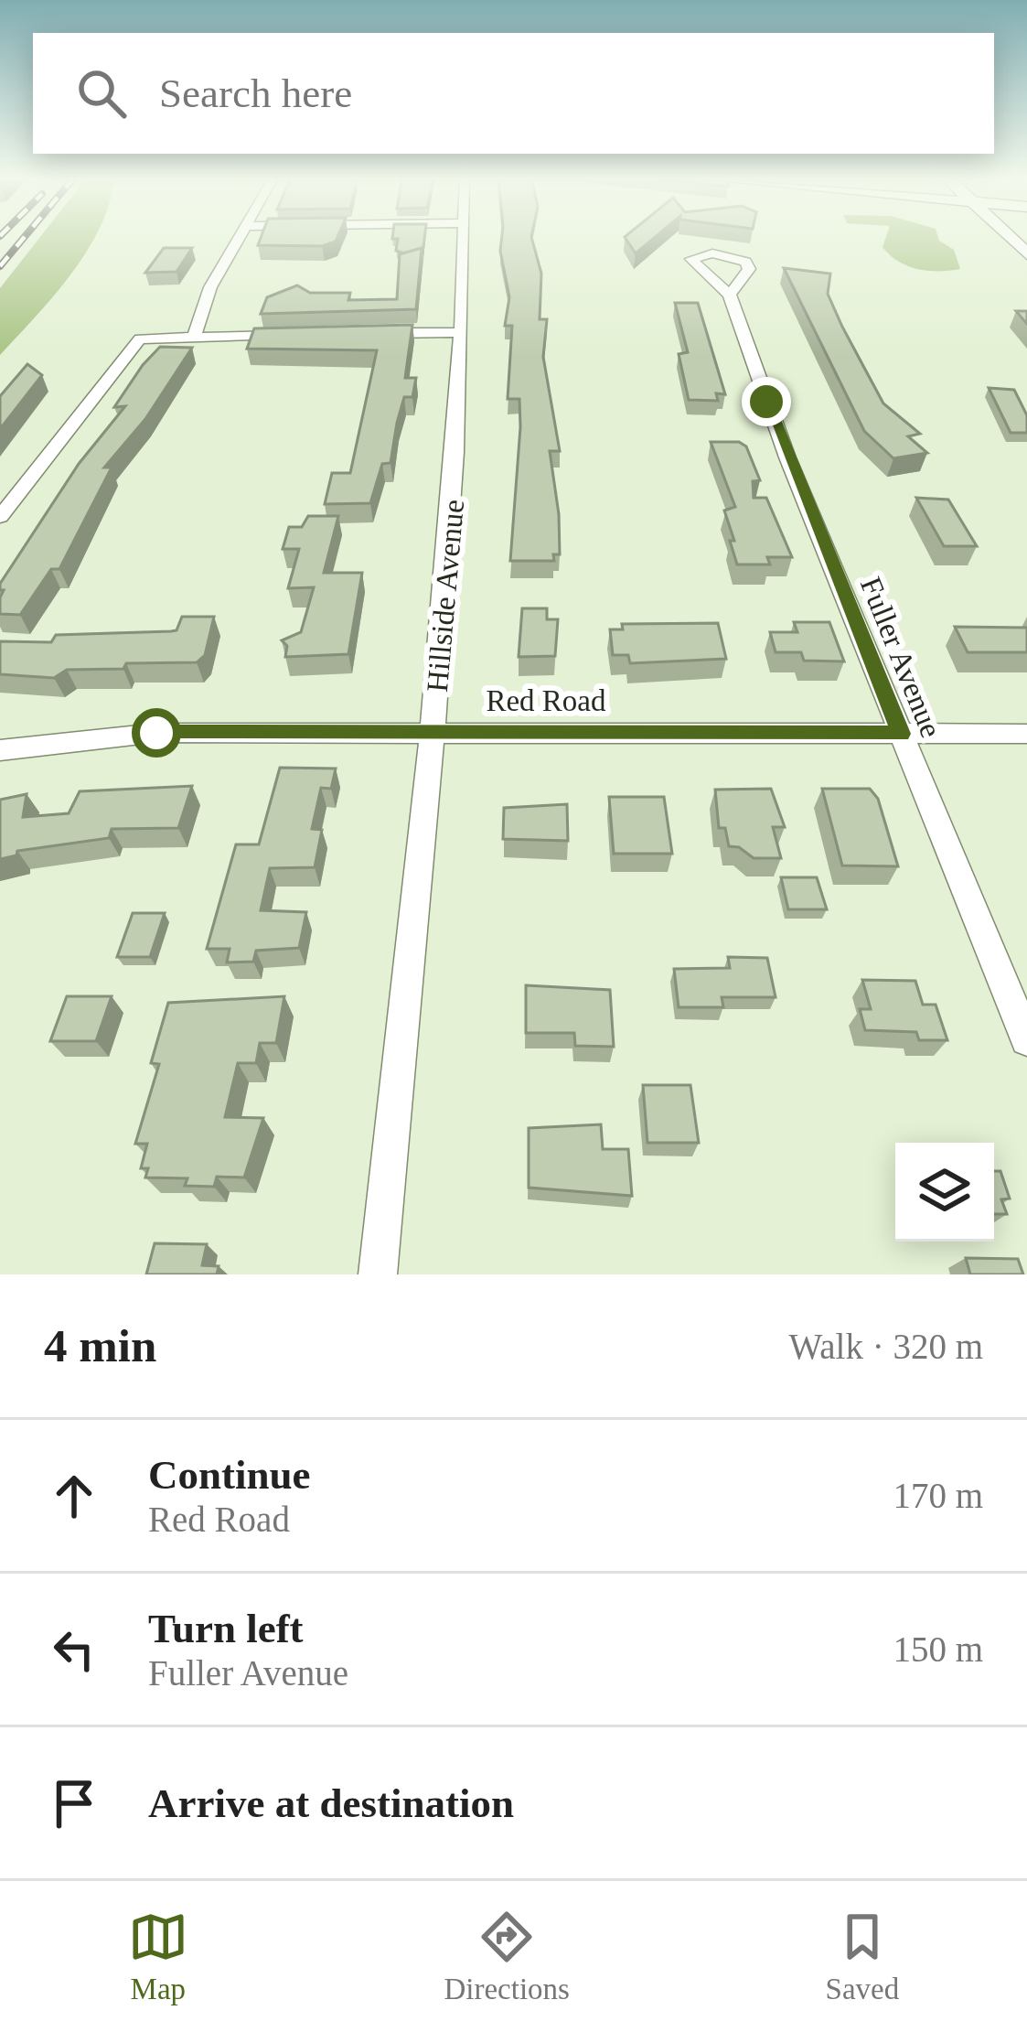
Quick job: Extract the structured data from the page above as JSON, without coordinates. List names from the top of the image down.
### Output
{
  "streets": {
    "street": ["Hillside Avenue", "Fuller Avenue", "Red Road"]
  },
  "crossings": [
    ["Hillside Avenue", "Red Road"],
    ["Fuller Avenue", "Red Road"]
  ],
  "page": {
    "search": "Search here",
    "heading": ["4 min", "Walk · 320 m"],
    "list": [
      ["Continue", "Red Road", "170 m"],
      ["Turn left", "Fuller Avenue", "150 m"],
      "Arrive at destination"
    ],
    "nav": ["Map", "Directions", "Saved"]
  }
}
